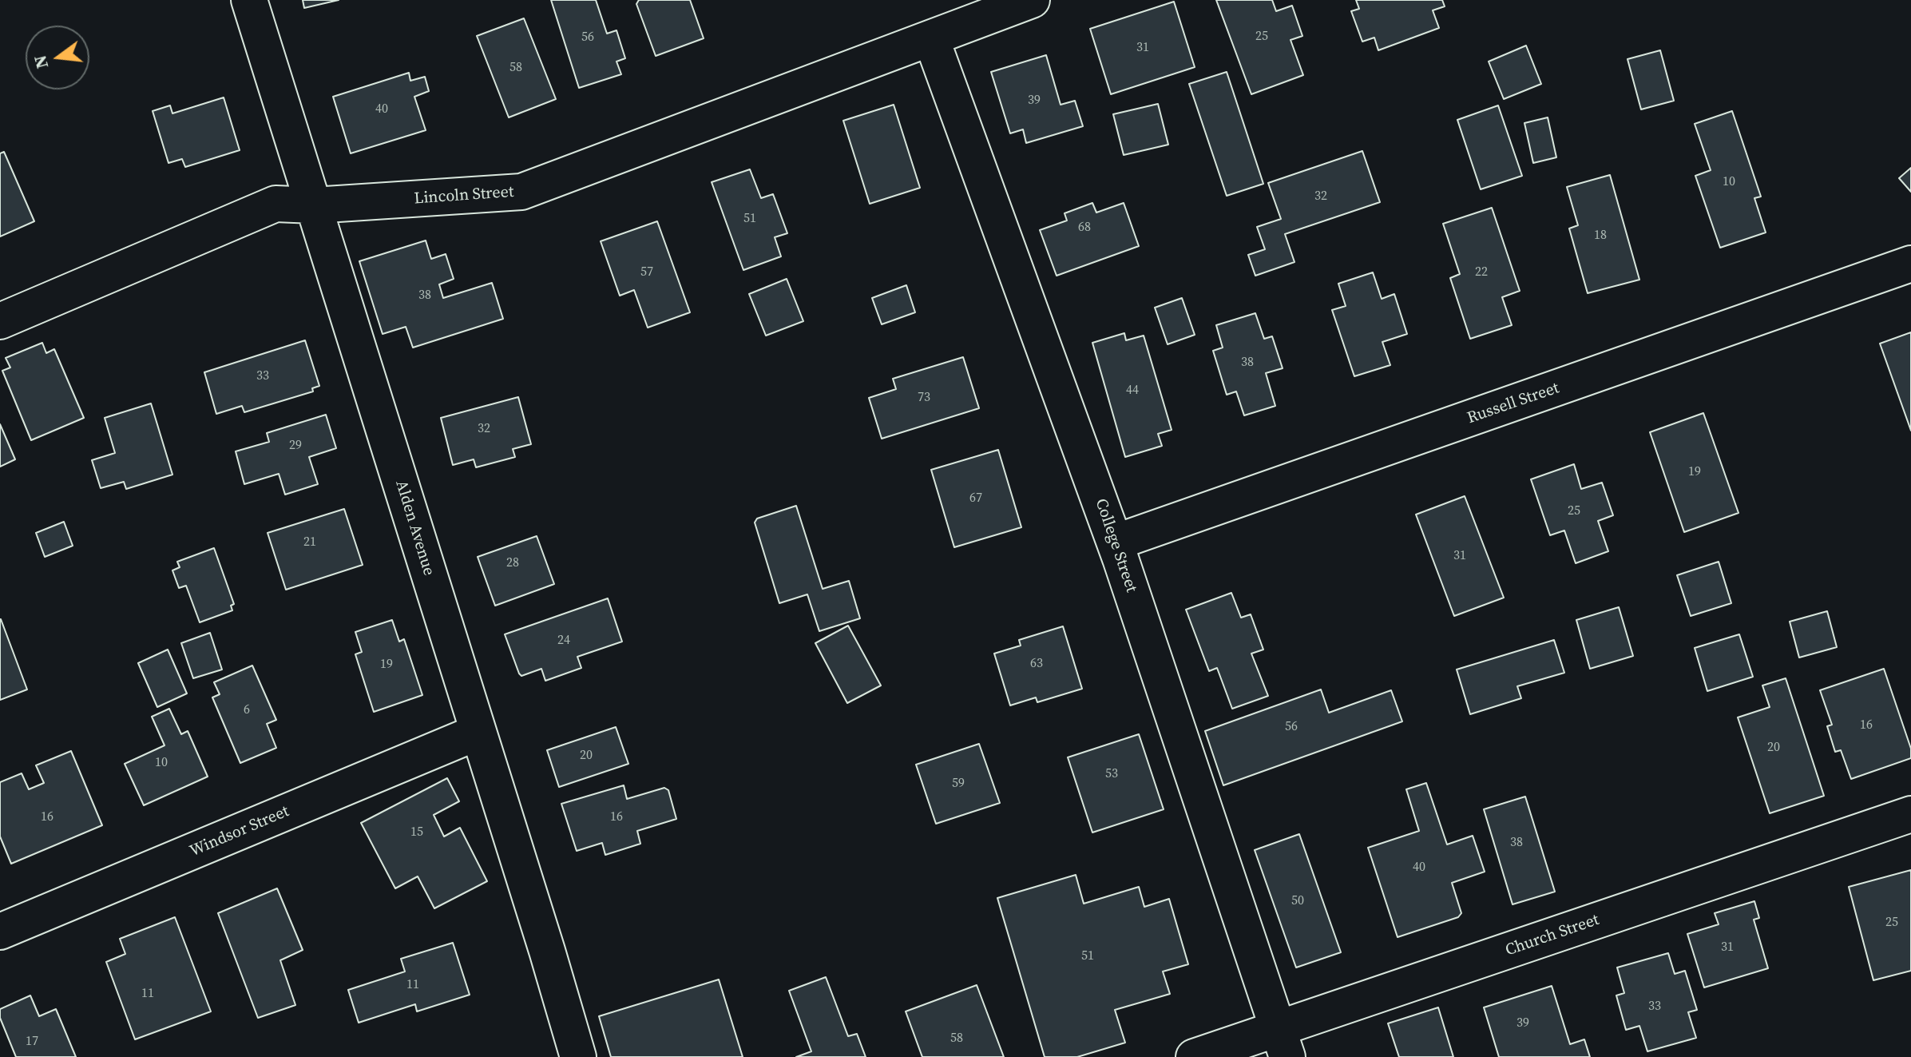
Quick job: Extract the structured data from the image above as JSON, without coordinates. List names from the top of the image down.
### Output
{
  "streets": {
    "street": [
      "Lincoln Street",
      "Russell Street",
      "Alden Avenue",
      "College Street",
      "Windsor Street",
      "Church Street"
    ]
  },
  "crossings": [
    ["Lincoln Street", "Alden Avenue"],
    ["Lincoln Street", "College Street"],
    ["Russell Street", "College Street"],
    ["Alden Avenue", "Windsor Street"],
    ["College Street", "Church Street"]
  ],
  "house_numbers": [
    "25",
    "56",
    "31",
    "58",
    "39",
    "40",
    "10",
    "32",
    "51",
    "68",
    "18",
    "57",
    "22",
    "38",
    "38",
    "33",
    "44",
    "73",
    "32",
    "29",
    "19",
    "67",
    "25",
    "21",
    "31",
    "28",
    "24",
    "63",
    "19",
    "6",
    "16",
    "56",
    "20",
    "20",
    "10",
    "53",
    "59",
    "16",
    "16",
    "15",
    "38",
    "40",
    "50",
    "25",
    "31",
    "51",
    "11",
    "11",
    "33",
    "39",
    "58",
    "17"
  ],
  "north": "left"
}
